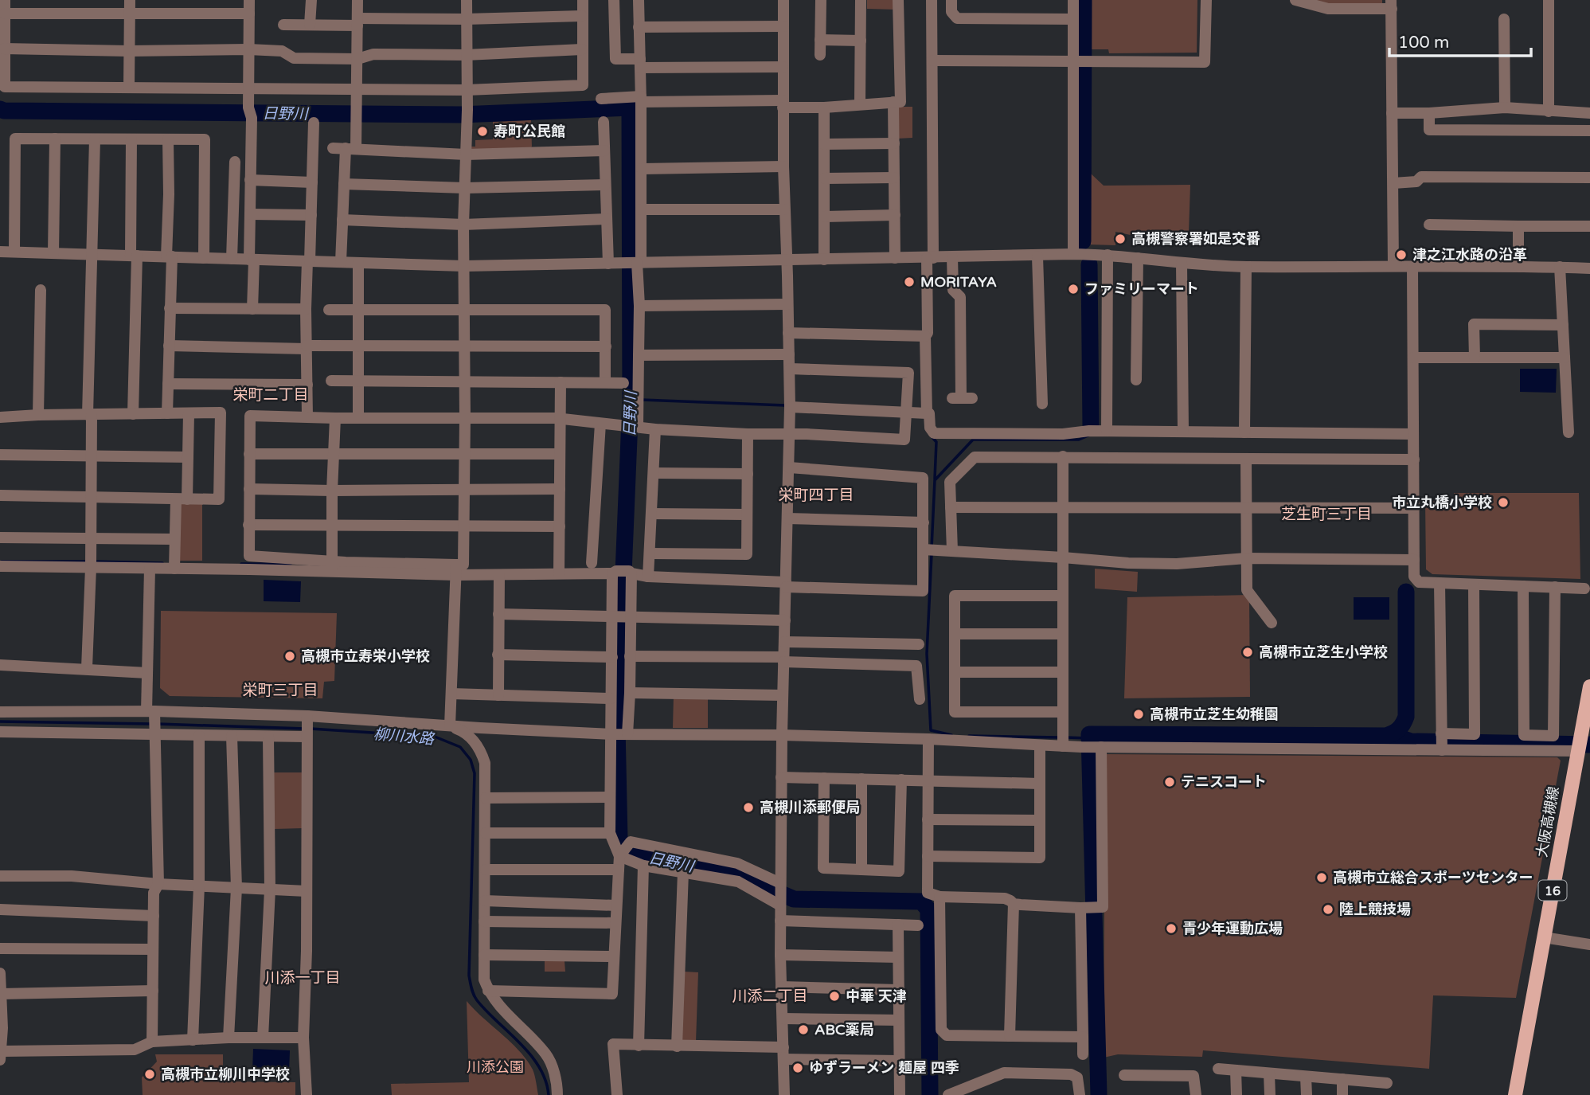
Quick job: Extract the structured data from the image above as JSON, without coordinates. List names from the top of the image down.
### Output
{
  "streets": {
    "main road": ["大阪高槻線", "16"]
  },
  "districts": [
    "栄町二丁目",
    "栄町四丁目",
    "芝生町三丁目",
    "栄町三丁目",
    "川添一丁目",
    "川添二丁目"
  ],
  "water": ["日野川", "柳川水路"],
  "parks": ["川添公園"],
  "places": [
    "寿町公民館",
    "高槻警察署如是交番",
    "津之江水路の沿革",
    "MORITAYA",
    "ファミリーマート",
    "市立丸橋小学校",
    "高槻市立芝生小学校",
    "高槻市立寿栄小学校",
    "高槻市立芝生幼稚園",
    "テニスコート",
    "高槻川添郵便局",
    "高槻市立総合スポーツセンター",
    "陸上競技場",
    "青少年運動広場",
    "中華 天津",
    "ABC薬局",
    "ゆずラーメン 麺屋 四季",
    "高槻市立柳川中学校"
  ],
  "scale_bar": "100 m"
}
